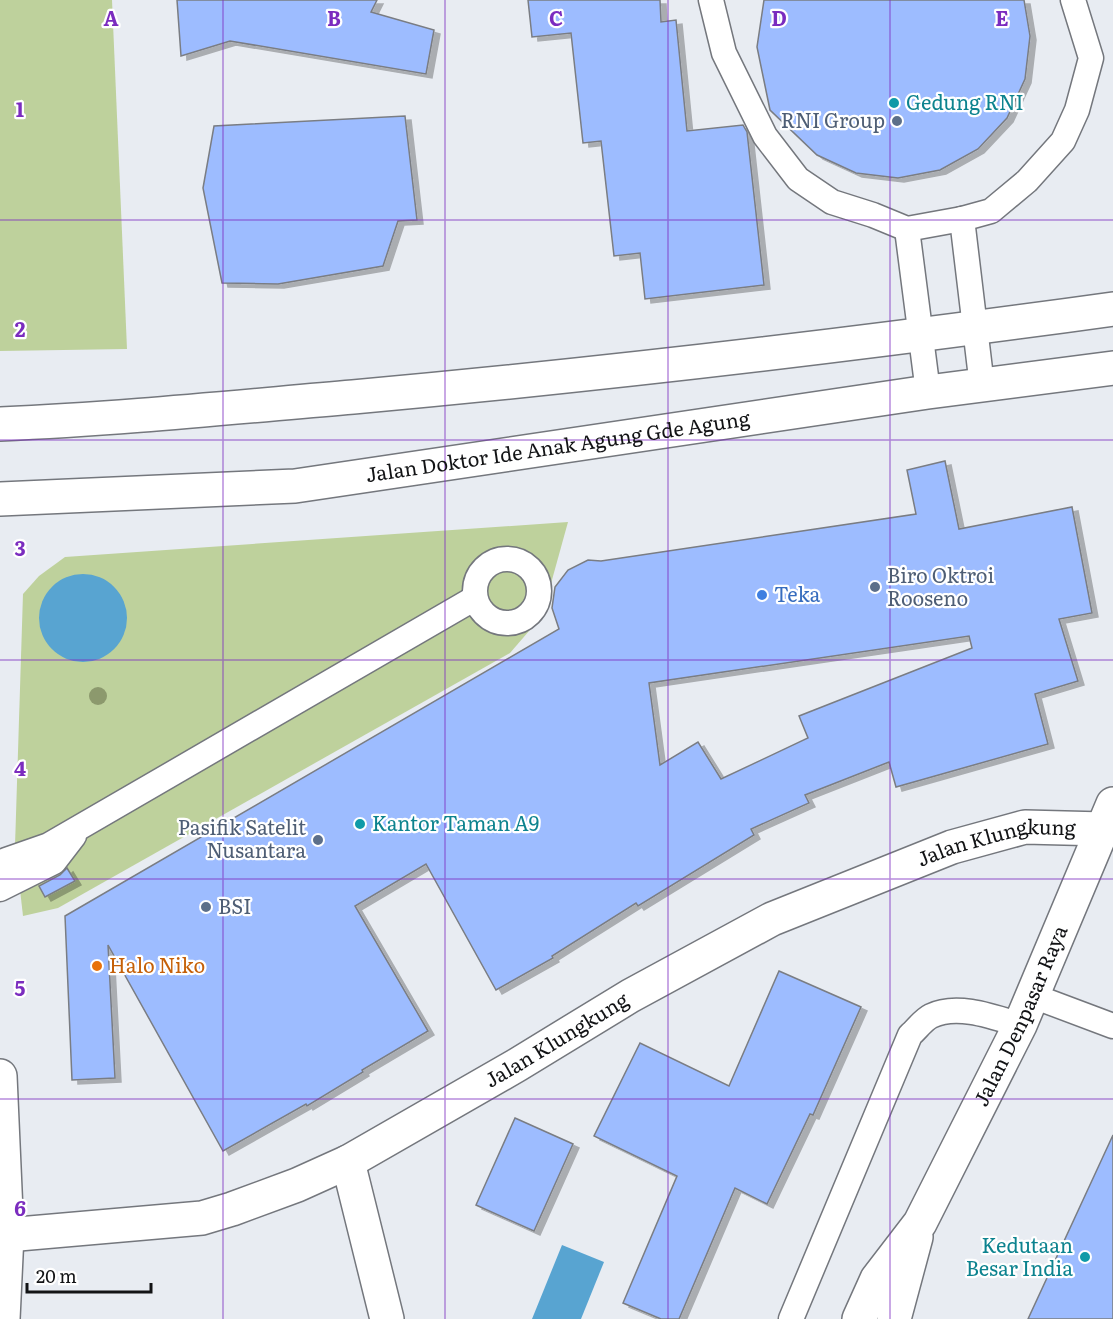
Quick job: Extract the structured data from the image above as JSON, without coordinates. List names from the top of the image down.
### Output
{
  "streets": {
    "street": ["Jalan Doktor Ide Anak Agung Gde Agung", "Jalan Klungkung", "Jalan Denpasar Raya"]
  },
  "crossings": [
    ["Jalan Klungkung", "Jalan Denpasar Raya"]
  ],
  "places": [
    "Gedung RNI",
    "RNI Group",
    "Biro Oktroi Rooseno",
    "Teka",
    "Kantor Taman A9",
    "Pasifik Satelit Nusantara",
    "BSI",
    "Halo Niko",
    "Kedutaan Besar India"
  ],
  "scale_bar": "20 m",
  "grid": {
    "columns": [
      "A",
      "B",
      "C",
      "D",
      "E"
    ],
    "rows": [
      "1",
      "2",
      "3",
      "4",
      "5",
      "6"
    ]
  }
}
